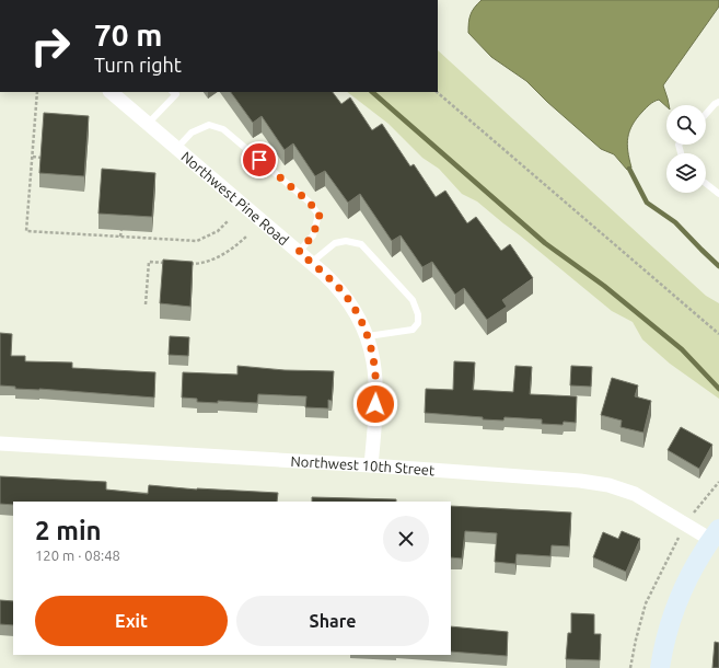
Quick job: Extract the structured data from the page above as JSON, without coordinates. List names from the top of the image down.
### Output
{
  "streets": {
    "street": ["Northwest Pine Road", "Northwest 10th Street"]
  },
  "crossings": [
    ["Northwest Pine Road", "Northwest 10th Street"]
  ],
  "page": {
    "turn": ["70 m", "Turn right"],
    "heading": ["2 min", "120 m · 08:48"],
    "buttons": ["Exit", "Share"]
  }
}
